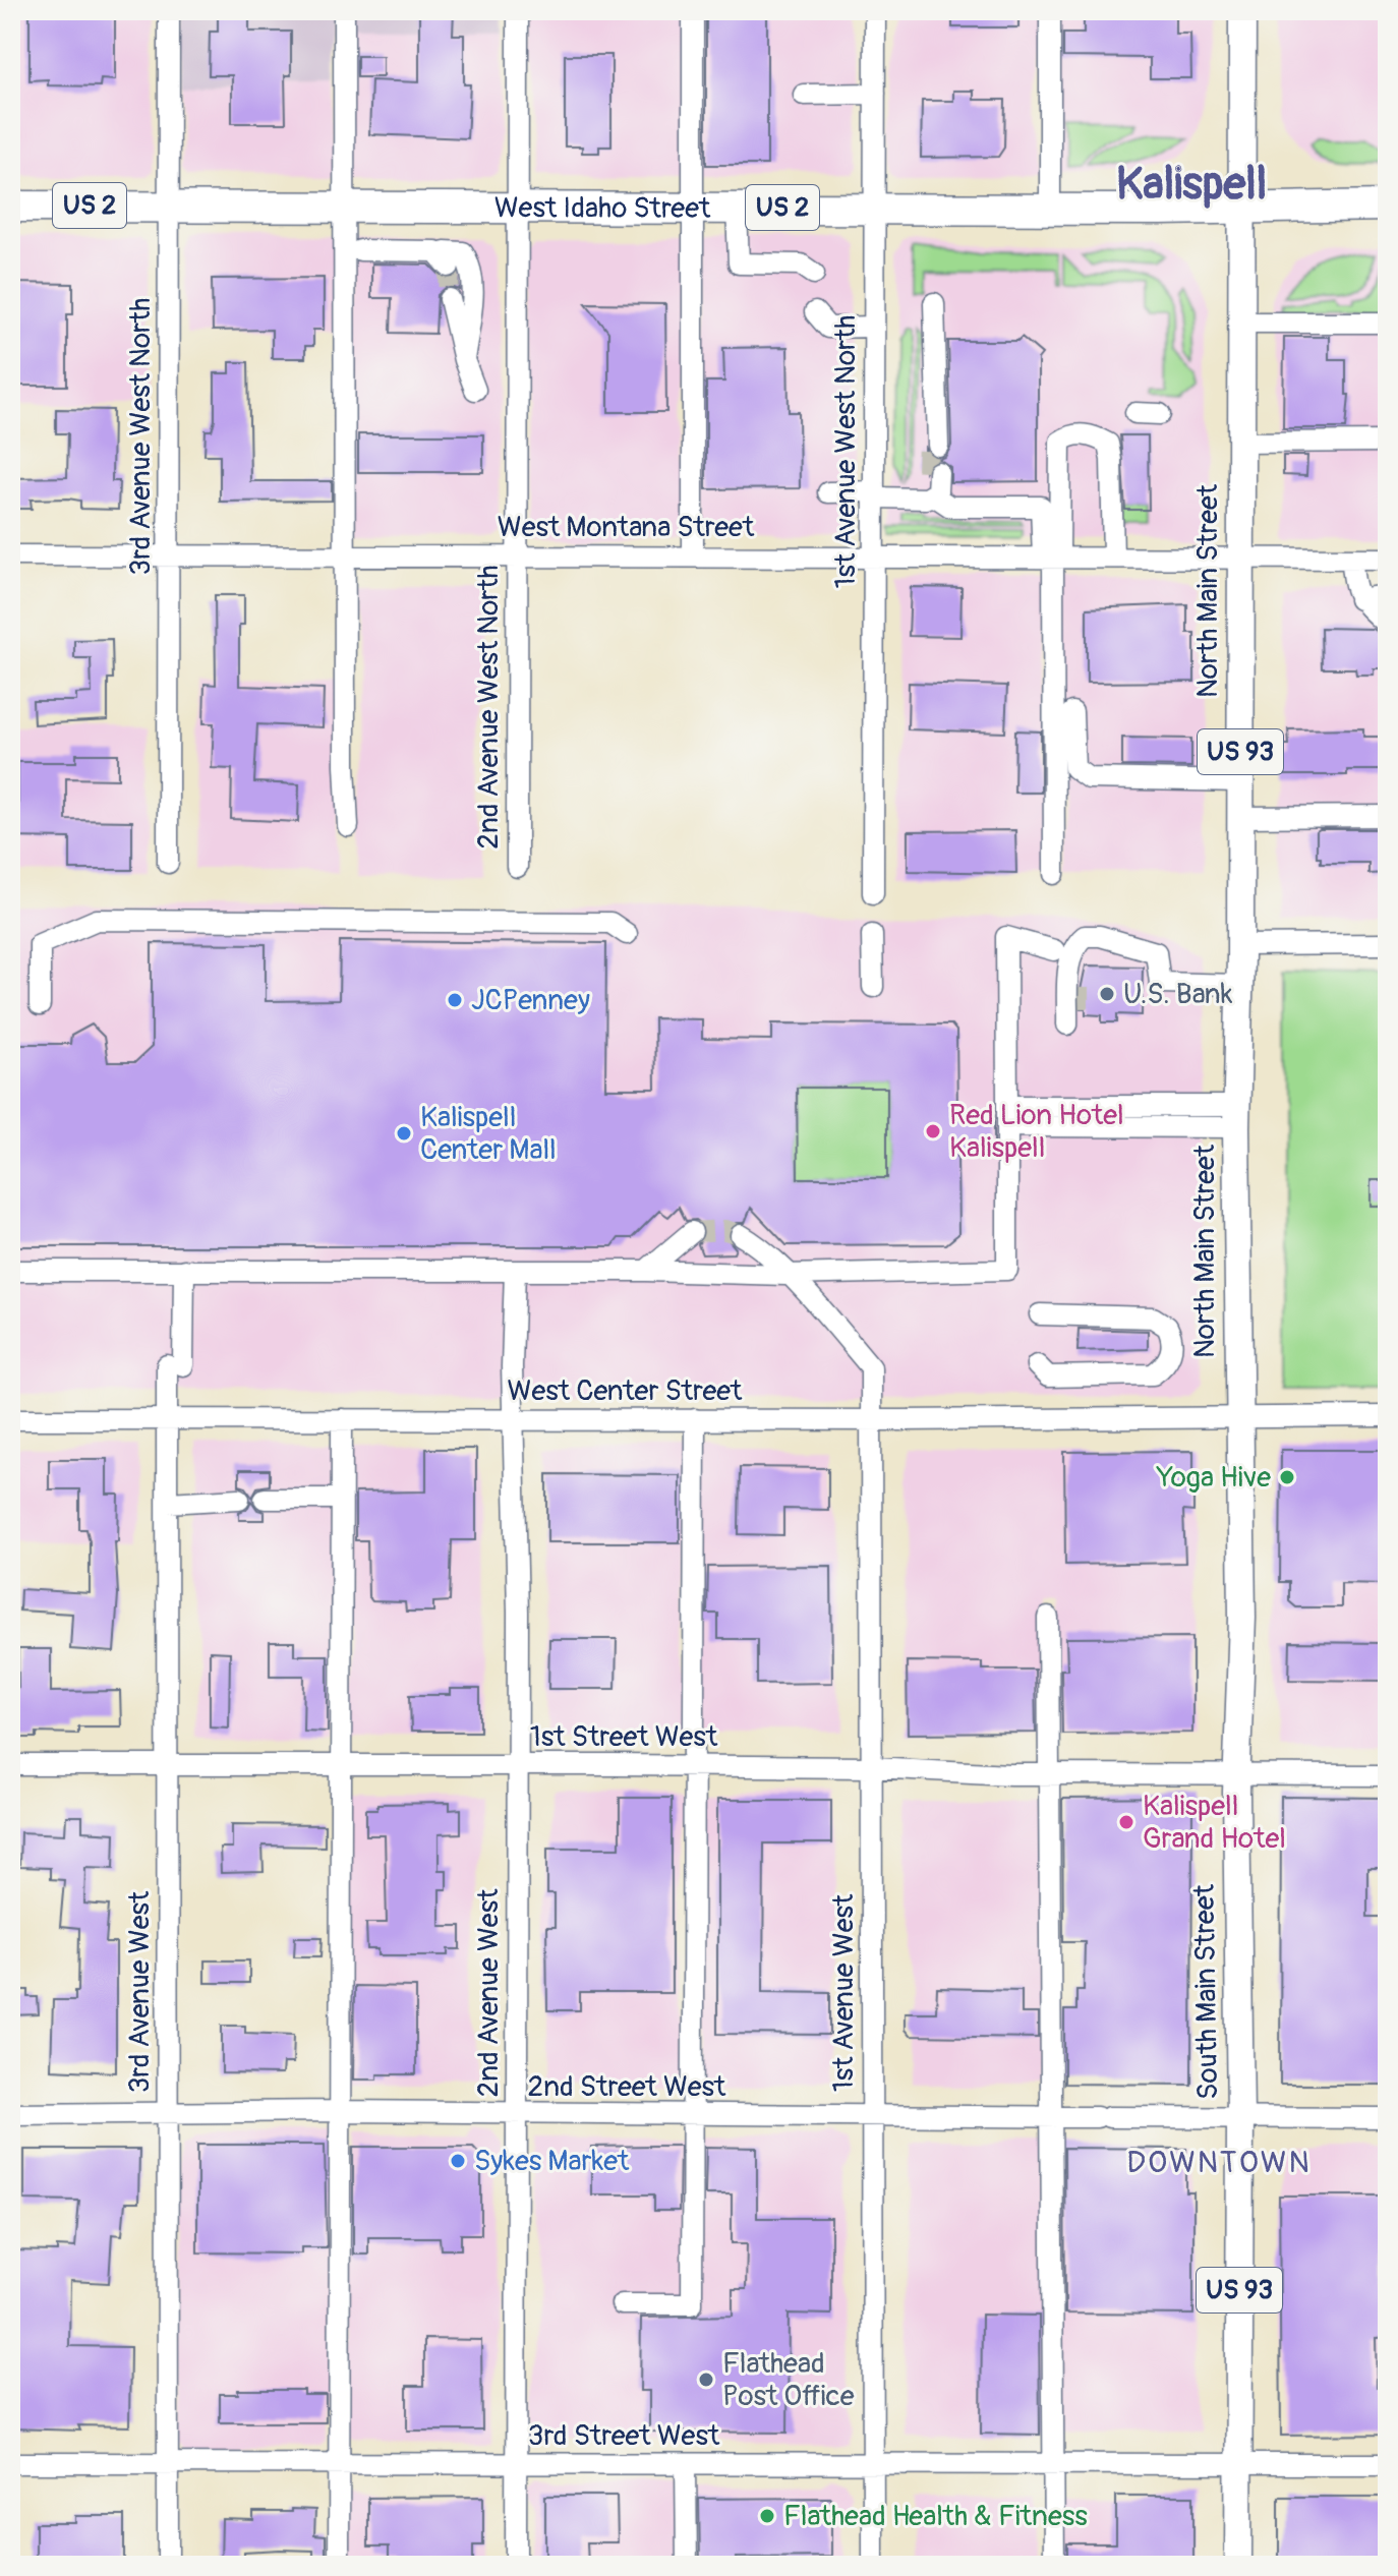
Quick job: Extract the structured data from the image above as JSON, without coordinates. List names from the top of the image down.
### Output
{
  "streets": {
    "highway": ["US 2", "West Idaho Street"],
    "main road": ["North Main Street", "US 93", "South Main Street"],
    "street": [
      "3rd Avenue West North",
      "1st Avenue West North",
      "West Montana Street",
      "2nd Avenue West North",
      "West Center Street",
      "1st Street West",
      "3rd Avenue West",
      "2nd Avenue West",
      "1st Avenue West",
      "2nd Street West",
      "3rd Street West"
    ]
  },
  "crossings": [
    ["US 2", "West Idaho Street"],
    ["US 2", "North Main Street"],
    ["West Idaho Street", "3rd Avenue West North"],
    ["West Idaho Street", "1st Avenue West North"],
    ["West Idaho Street", "North Main Street"],
    ["West Idaho Street", "2nd Avenue West North"],
    ["3rd Avenue West North", "West Montana Street"],
    ["1st Avenue West North", "West Montana Street"],
    ["West Montana Street", "North Main Street"],
    ["West Montana Street", "2nd Avenue West North"],
    ["North Main Street", "West Center Street"],
    ["North Main Street", "South Main Street"],
    ["West Center Street", "3rd Avenue West"],
    ["West Center Street", "South Main Street"],
    ["West Center Street", "2nd Avenue West"],
    ["West Center Street", "1st Avenue West"],
    ["1st Street West", "3rd Avenue West"],
    ["1st Street West", "South Main Street"],
    ["1st Street West", "2nd Avenue West"],
    ["1st Street West", "1st Avenue West"],
    ["3rd Avenue West", "2nd Street West"],
    ["3rd Avenue West", "3rd Street West"],
    ["South Main Street", "2nd Street West"],
    ["South Main Street", "3rd Street West"],
    ["2nd Avenue West", "2nd Street West"],
    ["2nd Avenue West", "3rd Street West"],
    ["1st Avenue West", "2nd Street West"],
    ["1st Avenue West", "3rd Street West"]
  ],
  "districts": ["Kalispell", "DOWNTOWN"],
  "places": [
    "U.S. Bank",
    "JCPenney",
    "Red Lion Hotel Kalispell",
    "Kalispell Center Mall",
    "Yoga Hive",
    "Kalispell Grand Hotel",
    "Sykes Market",
    "Flathead Post Office",
    "Flathead Health & Fitness"
  ]
}
